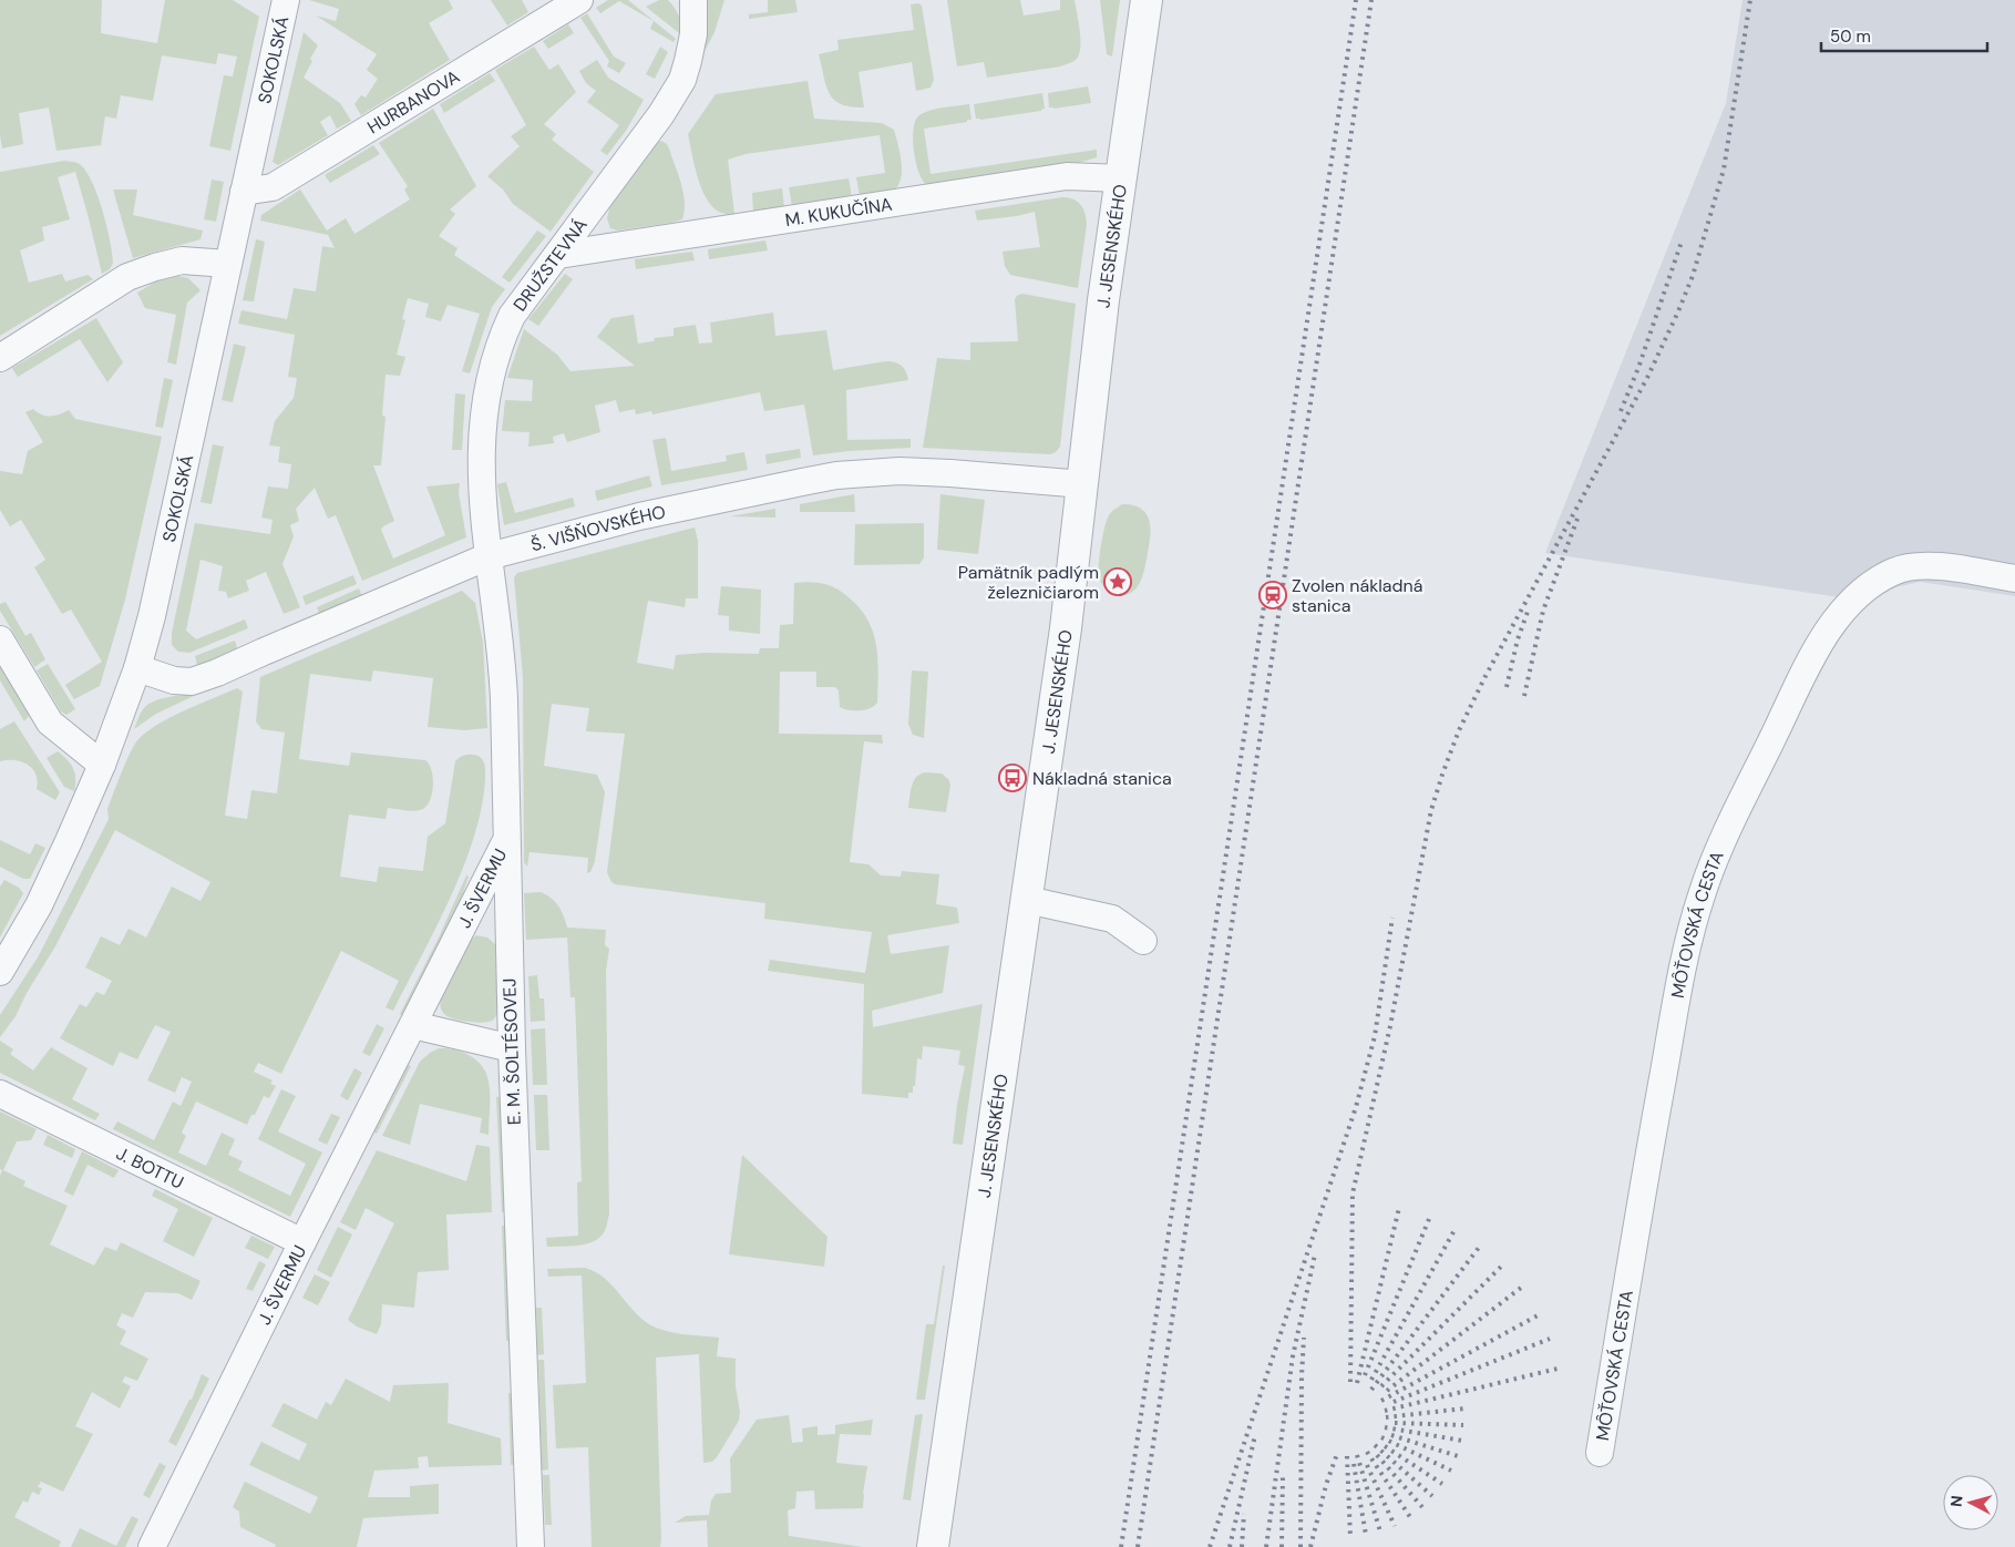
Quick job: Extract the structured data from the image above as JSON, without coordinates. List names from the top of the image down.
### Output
{
  "streets": {
    "street": [
      "SOKOLSKÁ",
      "HURBANOVA",
      "M. KUKUČÍNA",
      "J. JESENSKÉHO",
      "DRUŽSTEVNÁ",
      "Š. VIŠŇOVSKÉHO",
      "J. ŠVERMU",
      "MÔŤOVSKÁ CESTA",
      "E. M. ŠOLTÉSOVEJ",
      "J. BOTTU"
    ]
  },
  "crossings": [
    ["SOKOLSKÁ", "HURBANOVA"],
    ["SOKOLSKÁ", "Š. VIŠŇOVSKÉHO"],
    ["M. KUKUČÍNA", "J. JESENSKÉHO"],
    ["M. KUKUČÍNA", "DRUŽSTEVNÁ"],
    ["J. JESENSKÉHO", "Š. VIŠŇOVSKÉHO"],
    ["DRUŽSTEVNÁ", "Š. VIŠŇOVSKÉHO"],
    ["DRUŽSTEVNÁ", "E. M. ŠOLTÉSOVEJ"],
    ["Š. VIŠŇOVSKÉHO", "E. M. ŠOLTÉSOVEJ"],
    ["J. ŠVERMU", "E. M. ŠOLTÉSOVEJ"],
    ["J. ŠVERMU", "J. BOTTU"]
  ],
  "places": {
    "place": ["Pamätník padlým železničiarom"],
    "station": ["Zvolen nákladná stanica"],
    "bus stop": ["Nákladná stanica"]
  },
  "scale_bar": "50 m",
  "north": "left"
}
